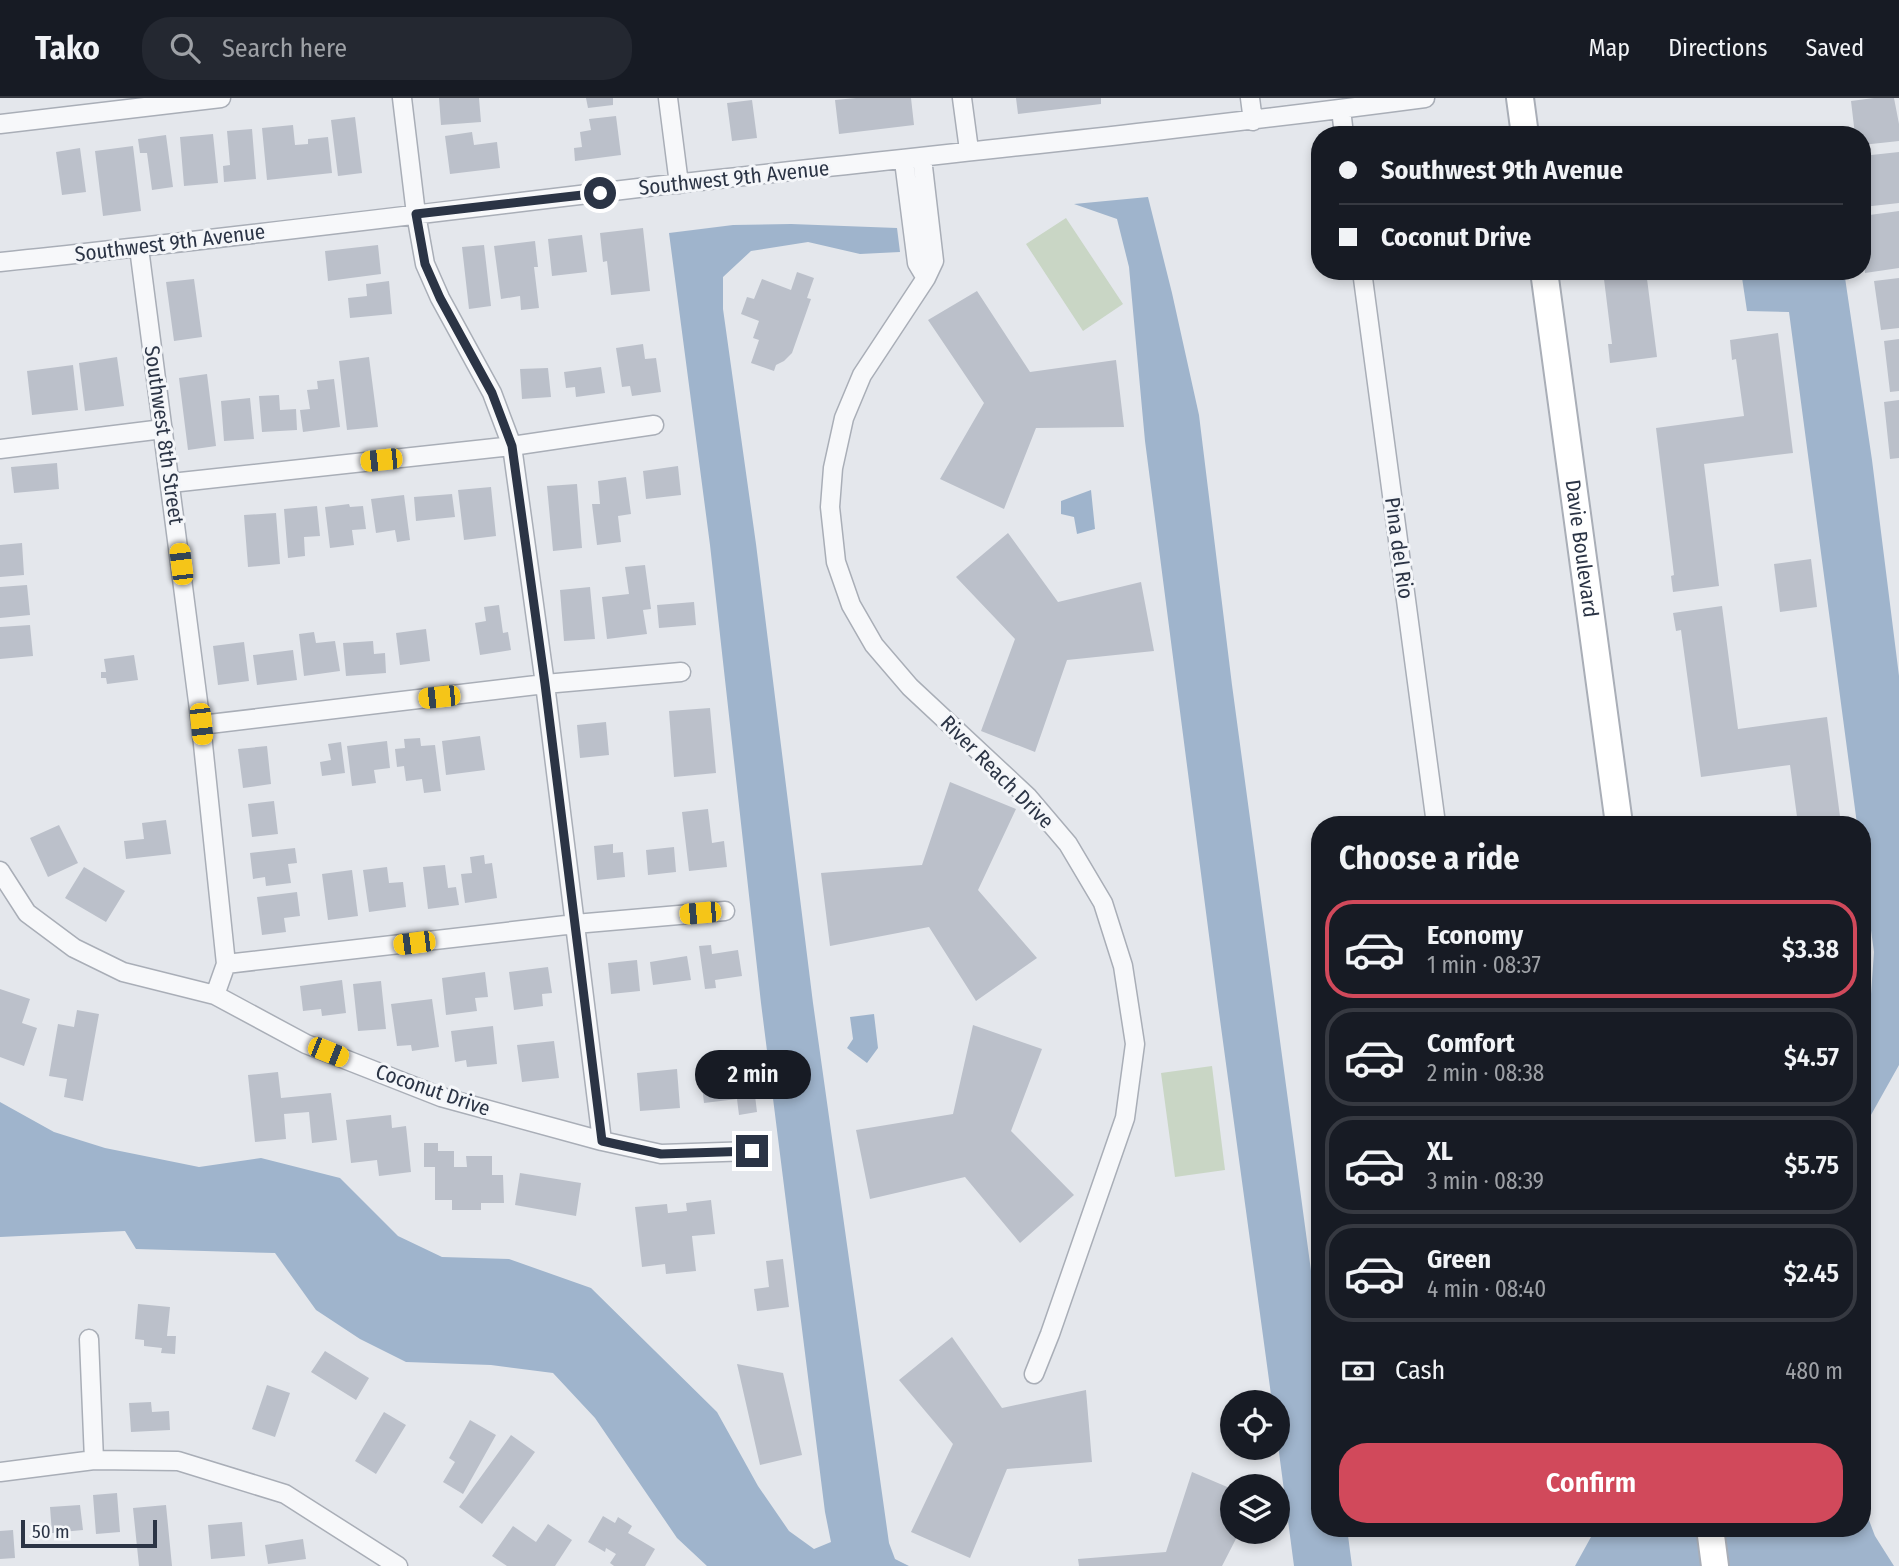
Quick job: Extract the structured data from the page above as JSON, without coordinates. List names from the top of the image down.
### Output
{
  "streets": {
    "main road": ["Davie Boulevard"],
    "street": [
      "Southwest 9th Avenue",
      "Southwest 8th Street",
      "Pina del Rio",
      "River Reach Drive",
      "Coconut Drive"
    ]
  },
  "crossings": [
    ["Southwest 9th Avenue", "Southwest 8th Street"],
    ["Southwest 9th Avenue", "River Reach Drive"],
    ["Southwest 8th Street", "Coconut Drive"]
  ],
  "scale_bar": "50 m",
  "page": {
    "header": "Tako",
    "search": "Search here",
    "nav": ["Map", "Directions", "Saved"],
    "banner": ["Southwest 9th Avenue", "Coconut Drive"],
    "heading": "Choose a ride",
    "list": [
      {
        "name": "Economy",
        "note": "1 min · 08:37",
        "value": "$3.38"
      },
      {
        "name": "Comfort",
        "note": "2 min · 08:38",
        "value": "$4.57"
      },
      {
        "name": "XL",
        "note": "3 min · 08:39",
        "value": "$5.75"
      },
      {
        "name": "Green",
        "note": "4 min · 08:40",
        "value": "$2.45"
      }
    ],
    "bubble": "2 min",
    "pay": ["Cash", "480 m"],
    "buttons": "Confirm",
    "scale": "50 m"
  }
}
